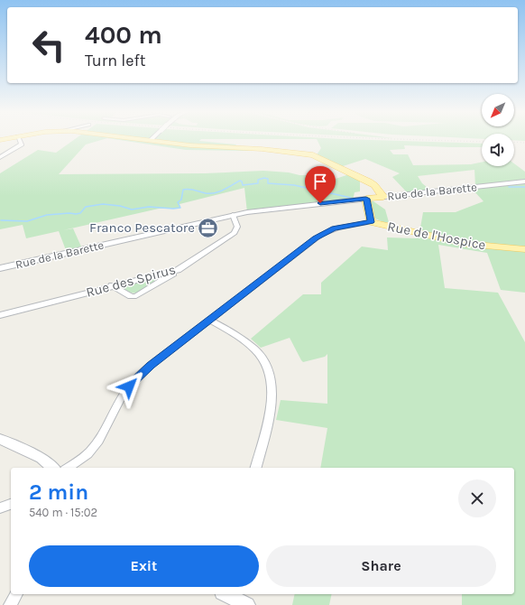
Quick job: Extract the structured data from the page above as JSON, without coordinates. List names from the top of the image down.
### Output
{
  "streets": {
    "main road": ["Rue de la Barette", "Rue de l'Hospice"],
    "street": ["Rue des Spirus"]
  },
  "crossings": [
    ["Rue de la Barette", "Rue des Spirus"]
  ],
  "places": {
    "office": ["Franco Pescatore"]
  },
  "north": "bottom left",
  "page": {
    "turn": ["400 m", "Turn left"],
    "heading": ["2 min", "540 m · 15:02"],
    "buttons": ["Exit", "Share"]
  }
}
